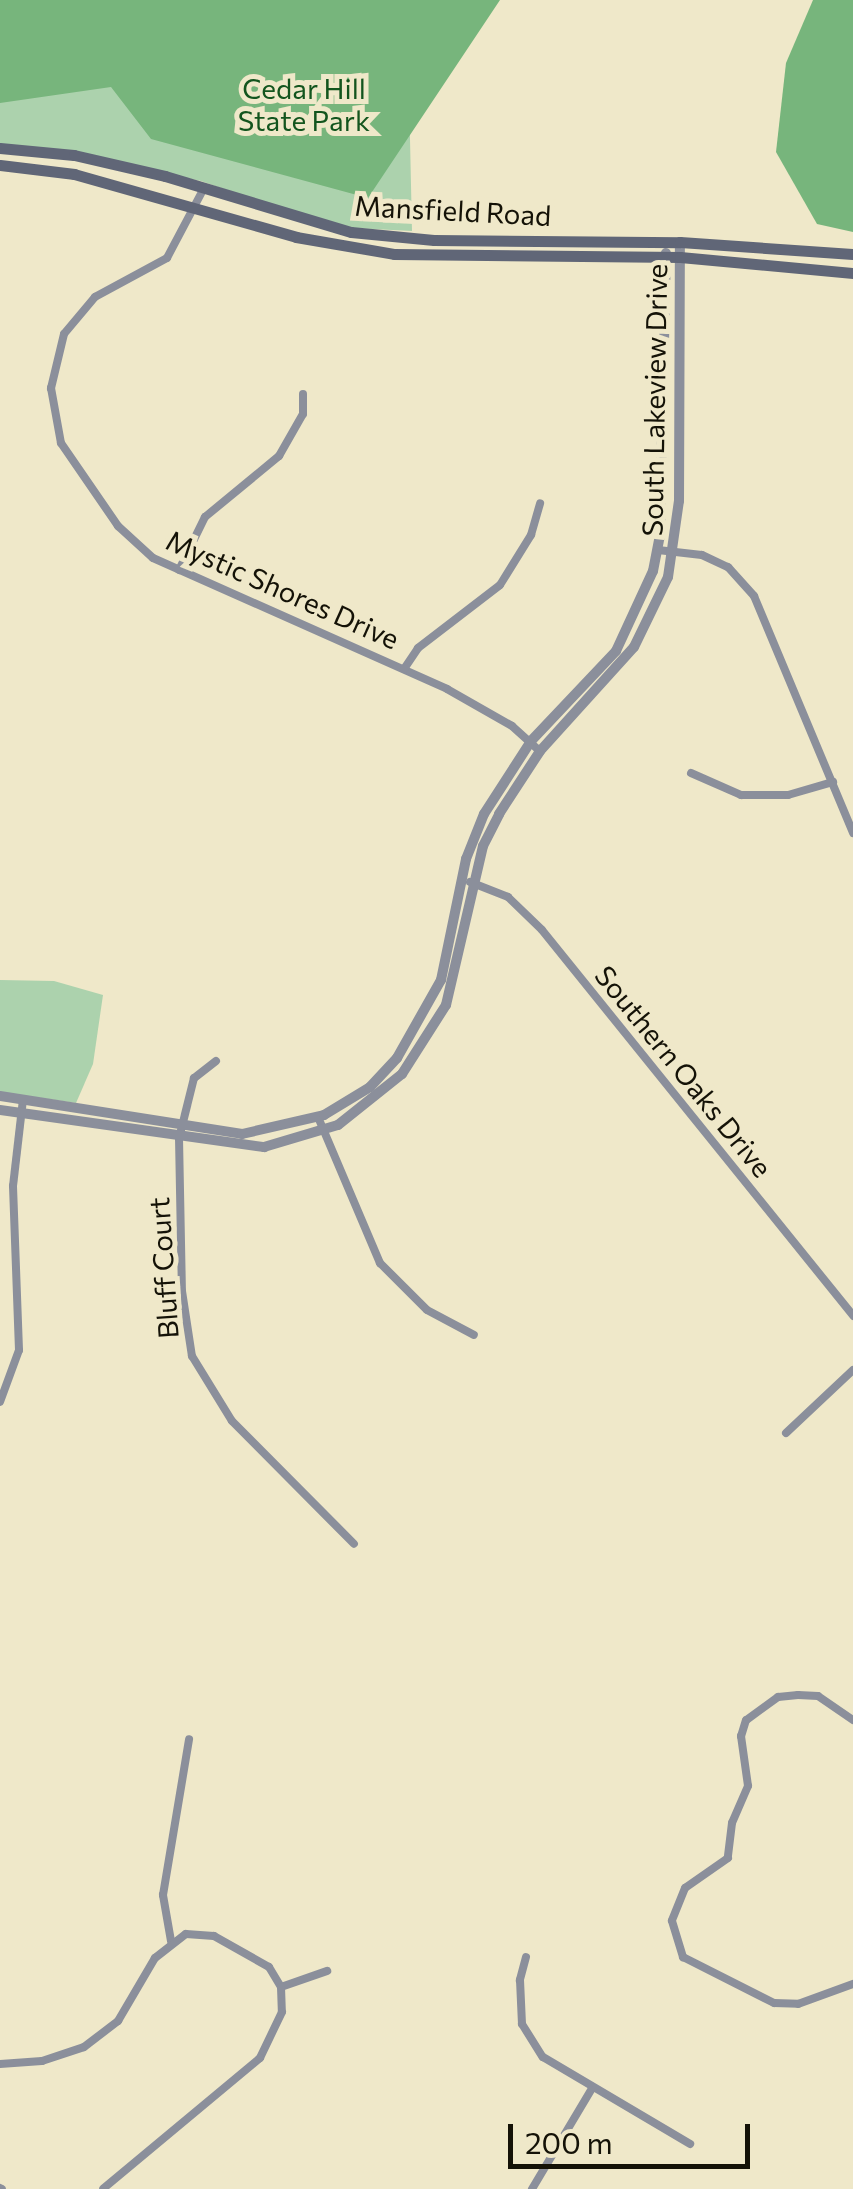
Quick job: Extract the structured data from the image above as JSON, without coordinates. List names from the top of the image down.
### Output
{
  "streets": {
    "main road": ["Mansfield Road"],
    "street": [
      "South Lakeview Drive",
      "Mystic Shores Drive",
      "Southern Oaks Drive",
      "Bluff Court"
    ]
  },
  "crossings": [
    ["Mansfield Road", "South Lakeview Drive"],
    ["Mansfield Road", "Mystic Shores Drive"],
    ["South Lakeview Drive", "Mystic Shores Drive"],
    ["South Lakeview Drive", "Southern Oaks Drive"],
    ["South Lakeview Drive", "Bluff Court"]
  ],
  "parks": ["Cedar Hill State Park"],
  "scale_bar": "200 m"
}
